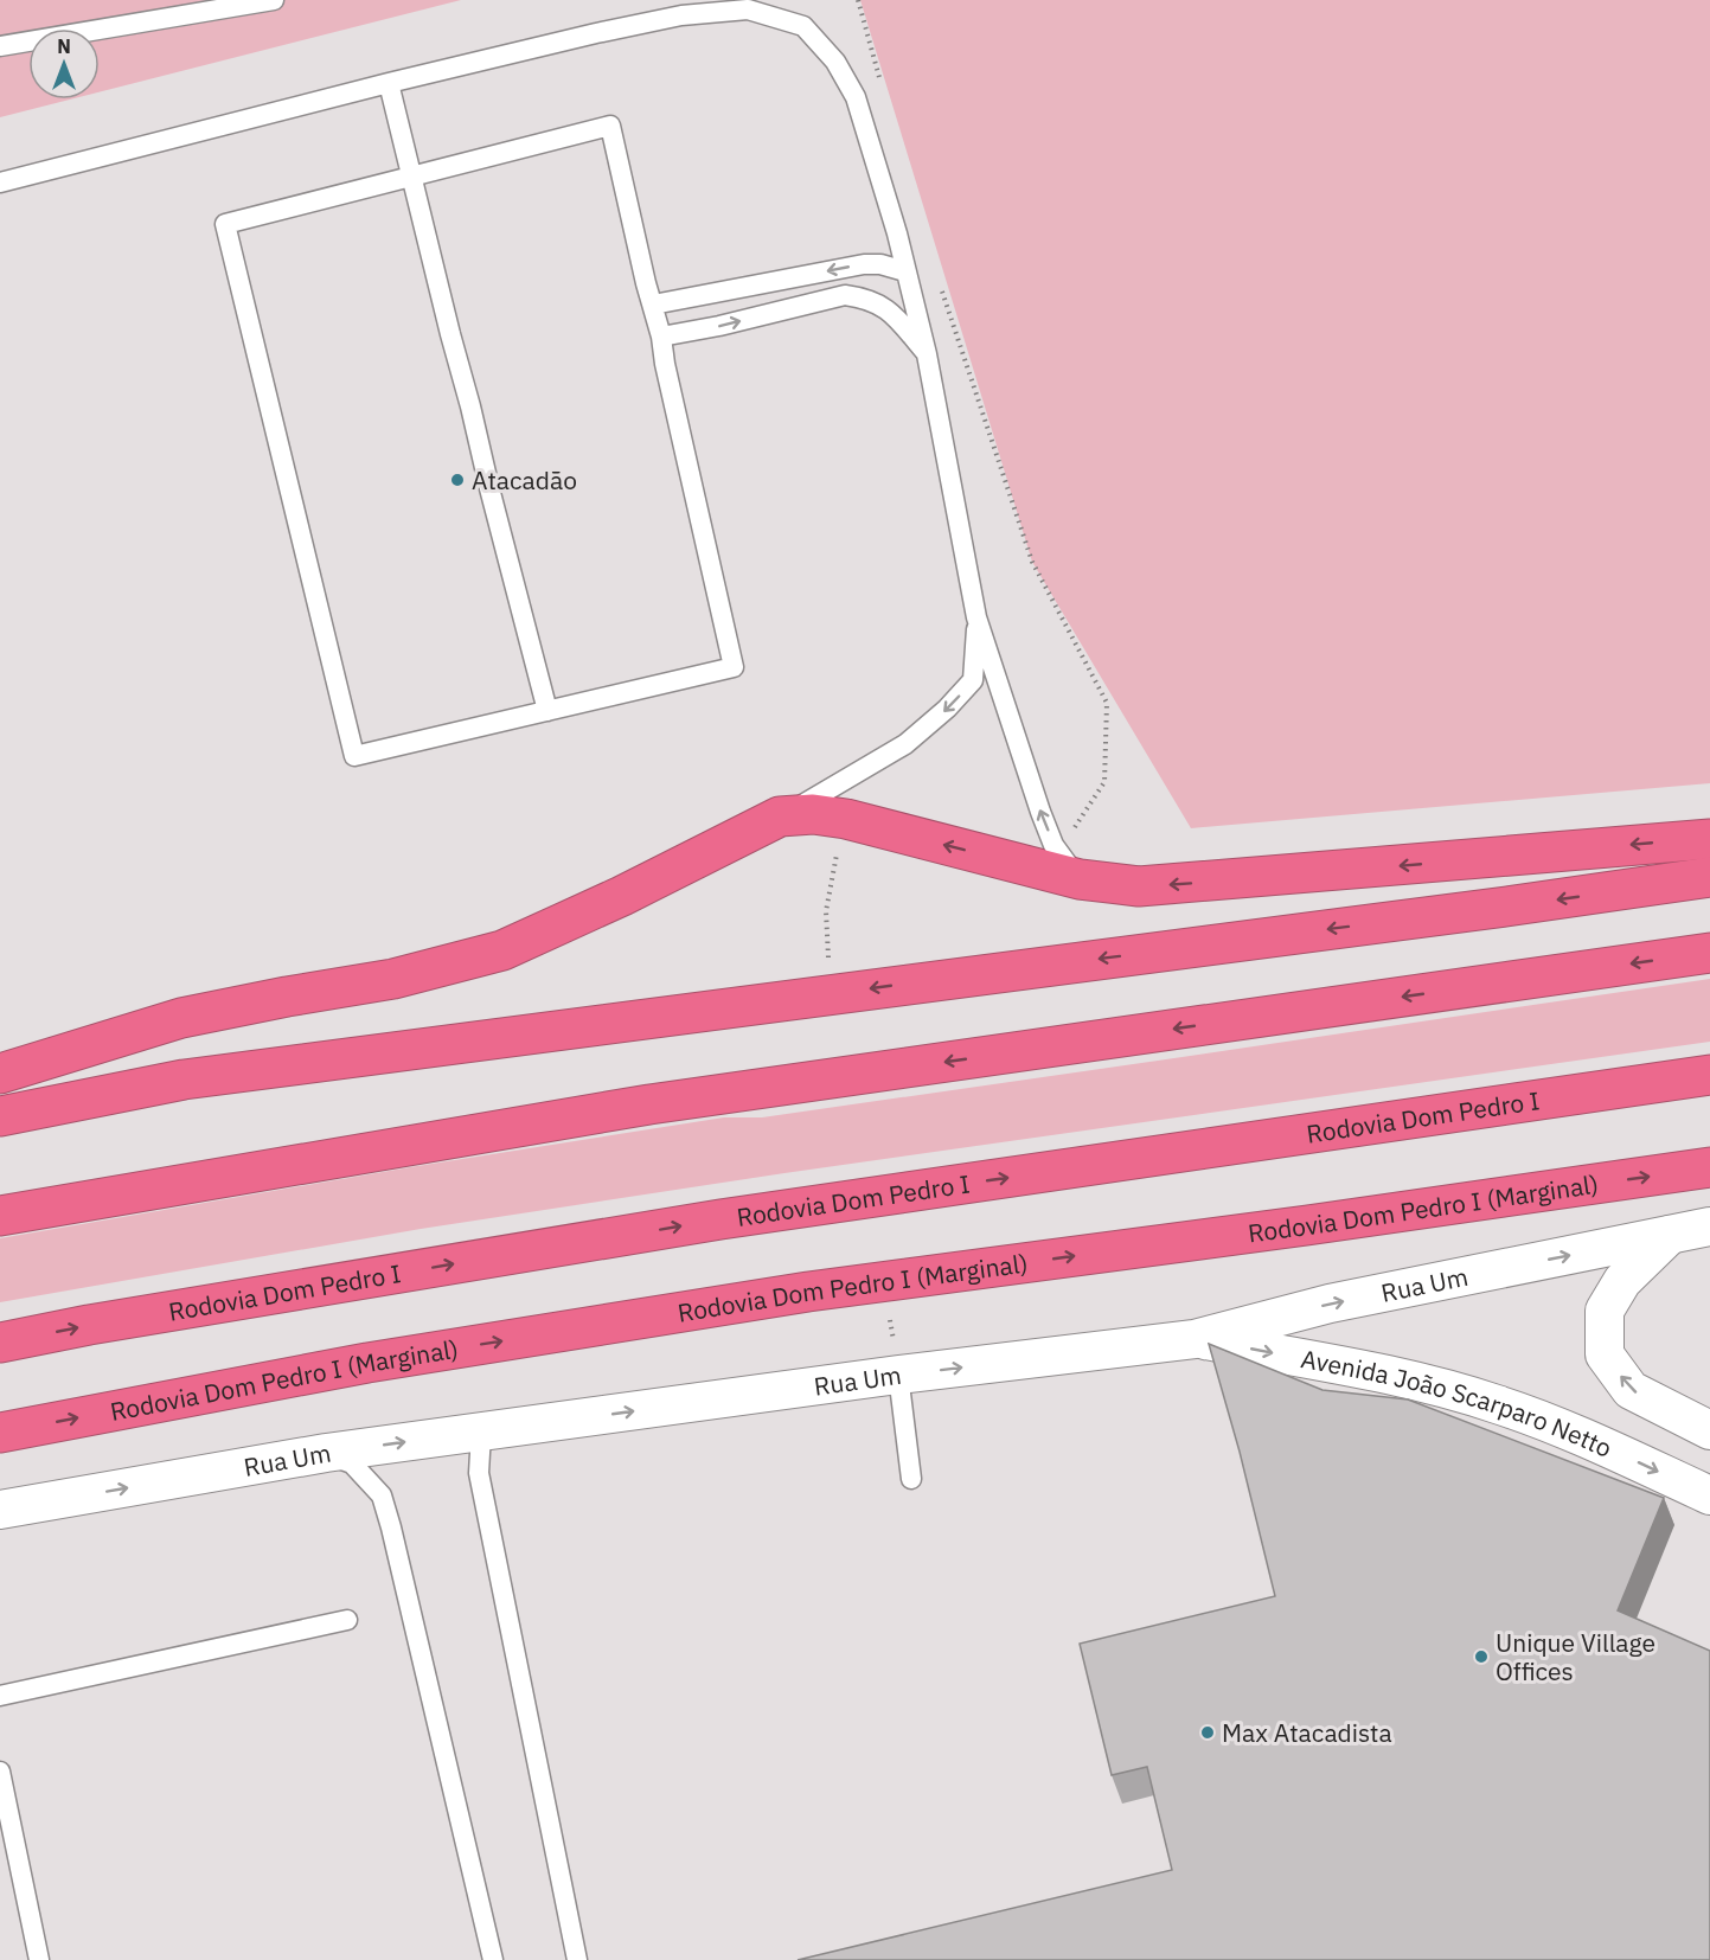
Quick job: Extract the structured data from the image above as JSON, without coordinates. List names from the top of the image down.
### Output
{
  "streets": {
    "highway": ["Rodovia Dom Pedro I", "Rodovia Dom Pedro I (Marginal)"],
    "street": ["Rua Um", "Avenida João Scarparo Netto"]
  },
  "crossings": [
    ["Rua Um", "Avenida João Scarparo Netto"]
  ],
  "one_way": ["Rua Um", "Avenida João Scarparo Netto"],
  "places": ["Atacadão", "Unique Village Offices", "Max Atacadista"],
  "north": "top"
}
